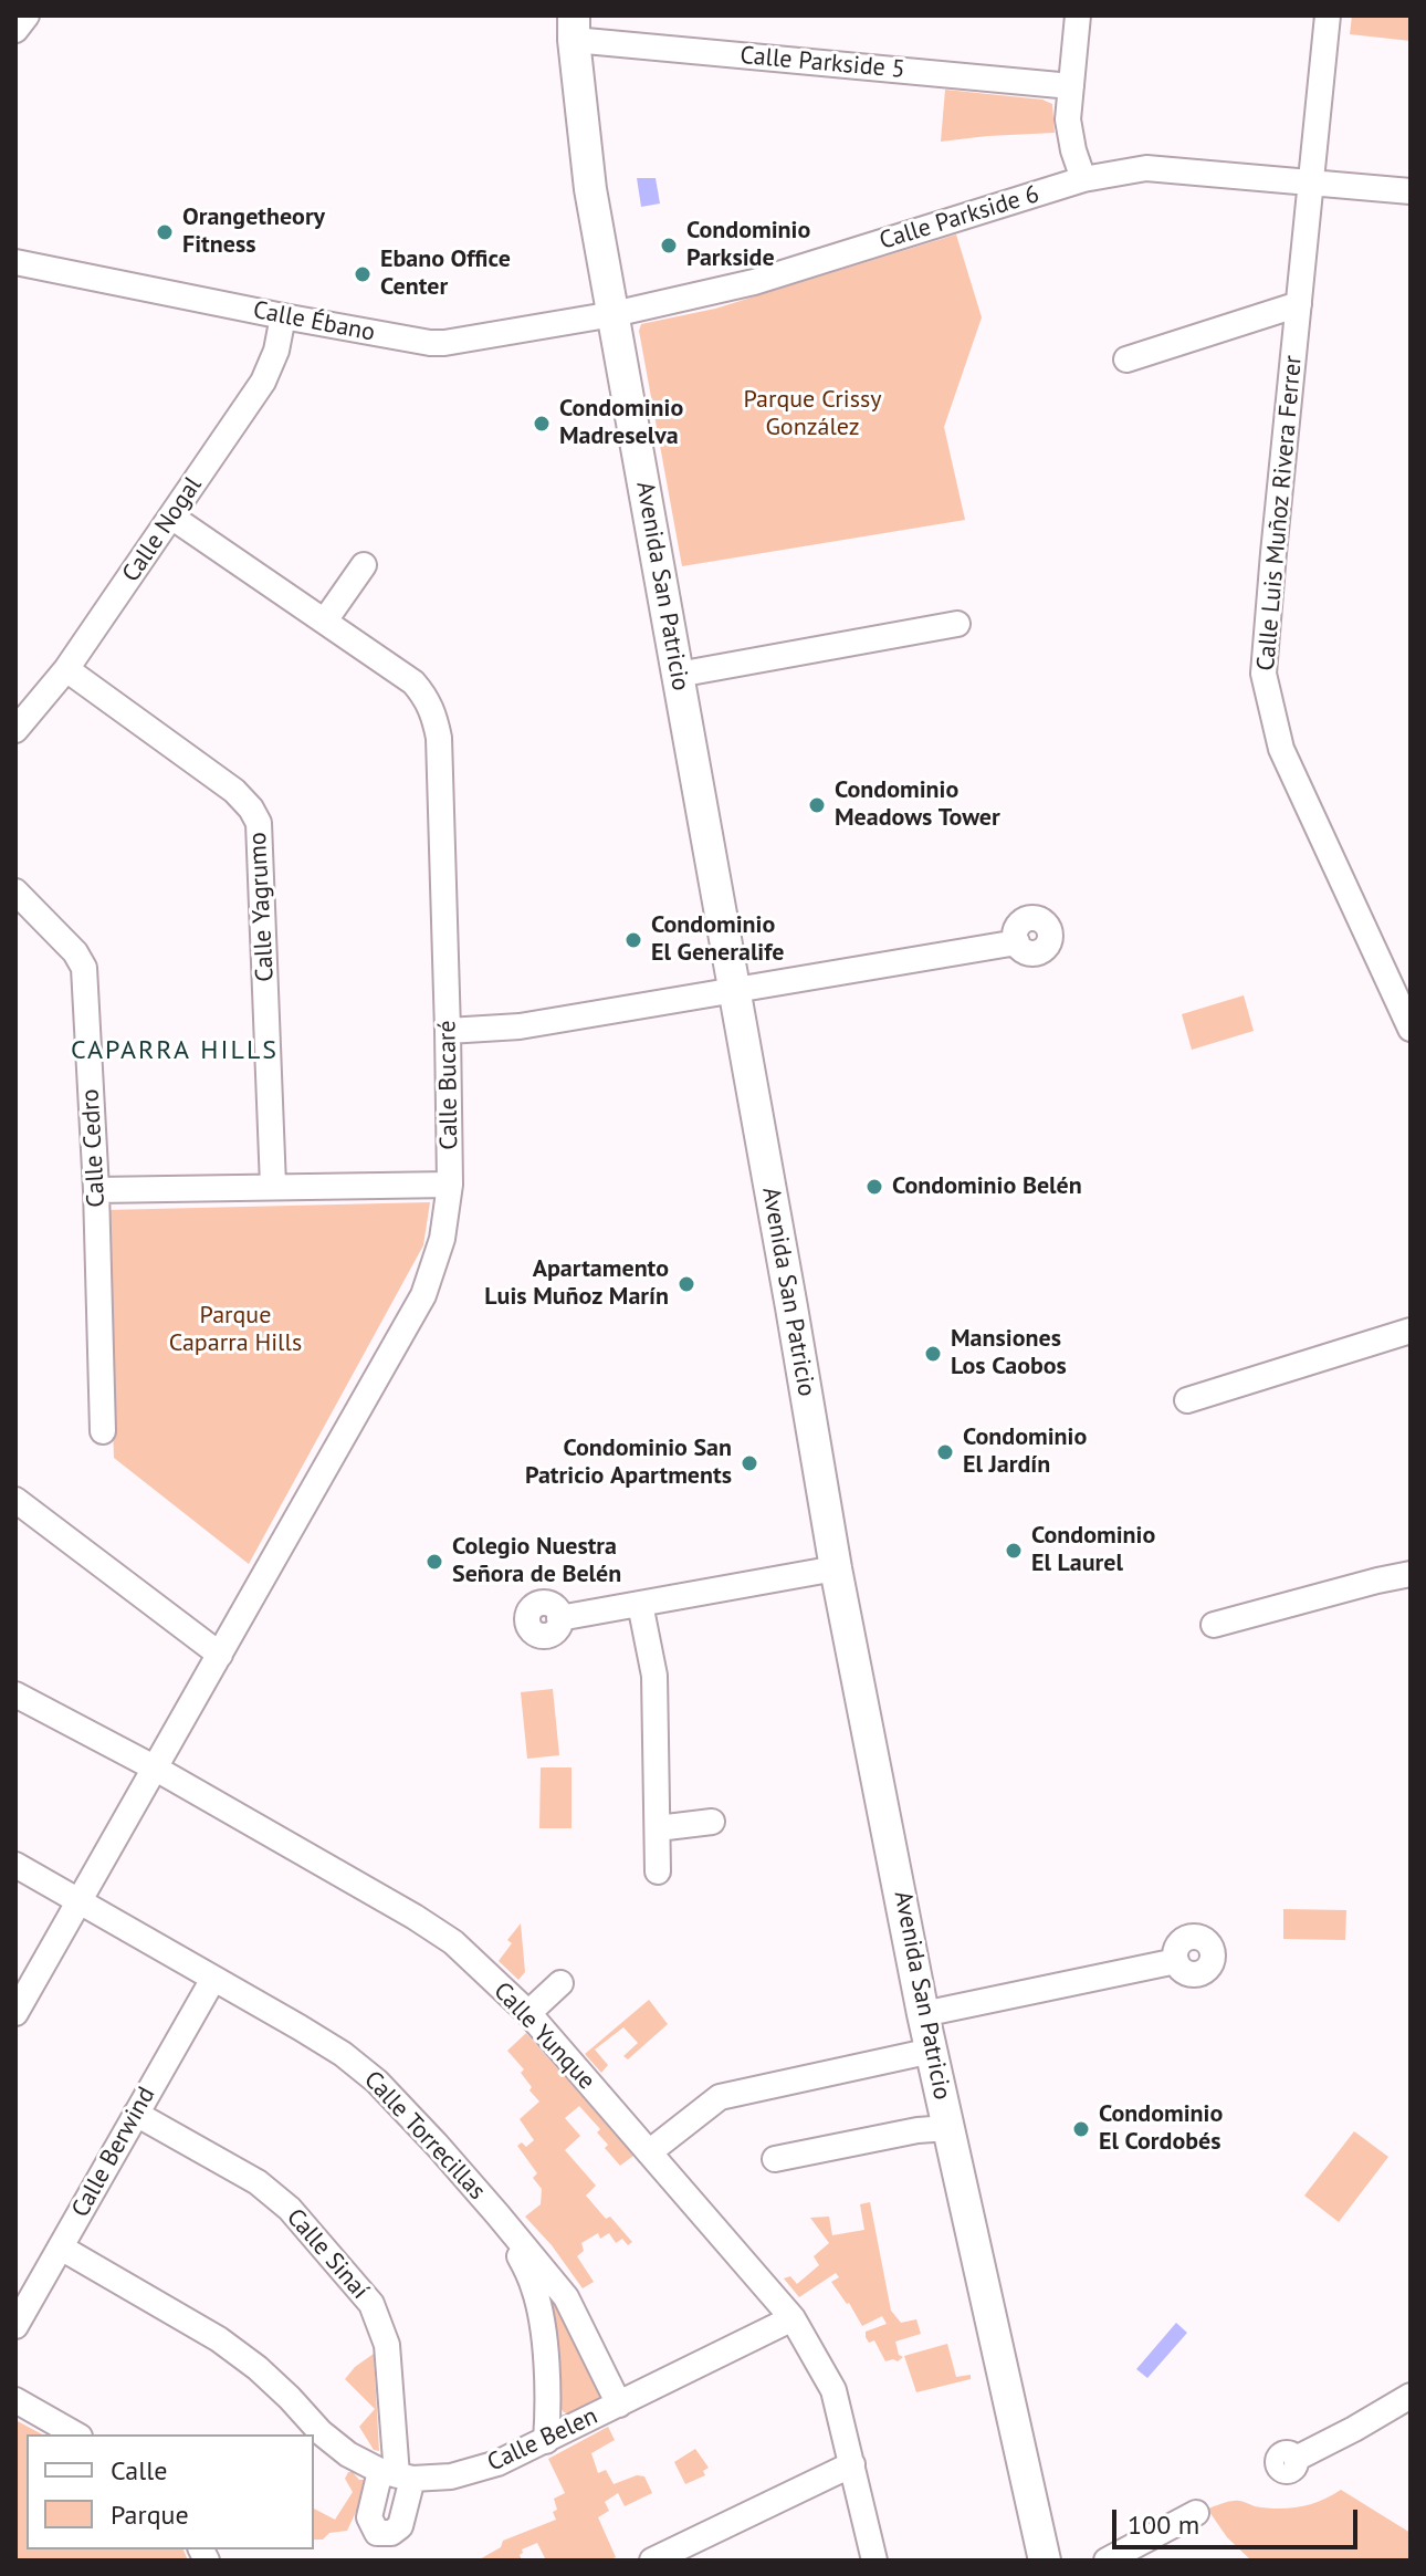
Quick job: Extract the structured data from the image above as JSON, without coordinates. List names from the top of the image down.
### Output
{
  "streets": {
    "main road": ["Avenida San Patricio"],
    "street": [
      "Calle Parkside 5",
      "Calle Parkside 6",
      "Calle Ébano",
      "Calle Luis Muñoz Rivera Ferrer",
      "Calle Nogal",
      "Calle Yagrumo",
      "Calle Bucaré",
      "Calle Cedro",
      "Calle Yunque",
      "Calle Torrecillas",
      "Calle Berwind",
      "Calle Sinaí",
      "Calle Belen"
    ]
  },
  "crossings": [
    ["Calle Parkside 5", "Avenida San Patricio"],
    ["Calle Parkside 6", "Calle Ébano"],
    ["Calle Parkside 6", "Calle Luis Muñoz Rivera Ferrer"],
    ["Calle Parkside 6", "Avenida San Patricio"],
    ["Calle Ébano", "Calle Nogal"],
    ["Calle Ébano", "Avenida San Patricio"],
    ["Calle Nogal", "Calle Yagrumo"],
    ["Calle Nogal", "Calle Bucaré"],
    ["Calle Bucaré", "Calle Yunque"],
    ["Calle Bucaré", "Calle Torrecillas"],
    ["Calle Yunque", "Calle Belen"],
    ["Calle Torrecillas", "Calle Berwind"],
    ["Calle Torrecillas", "Calle Belen"],
    ["Calle Berwind", "Calle Sinaí"],
    ["Calle Sinaí", "Calle Belen"]
  ],
  "districts": ["CAPARRA HILLS"],
  "parks": ["Parque Crissy González", "Parque Caparra Hills"],
  "places": [
    "Orangetheory Fitness",
    "Condominio Parkside",
    "Ebano Office Center",
    "Condominio Madreselva",
    "Condominio Meadows Tower",
    "Condominio El Generalife",
    "Condominio Belén",
    "Apartamento Luis Muñoz Marín",
    "Mansiones Los Caobos",
    "Condominio El Jardín",
    "Condominio San Patricio Apartments",
    "Condominio El Laurel",
    "Colegio Nuestra Señora de Belén",
    "Condominio El Cordobés"
  ],
  "legend": ["Calle", "Parque"],
  "scale_bar": "100 m"
}
